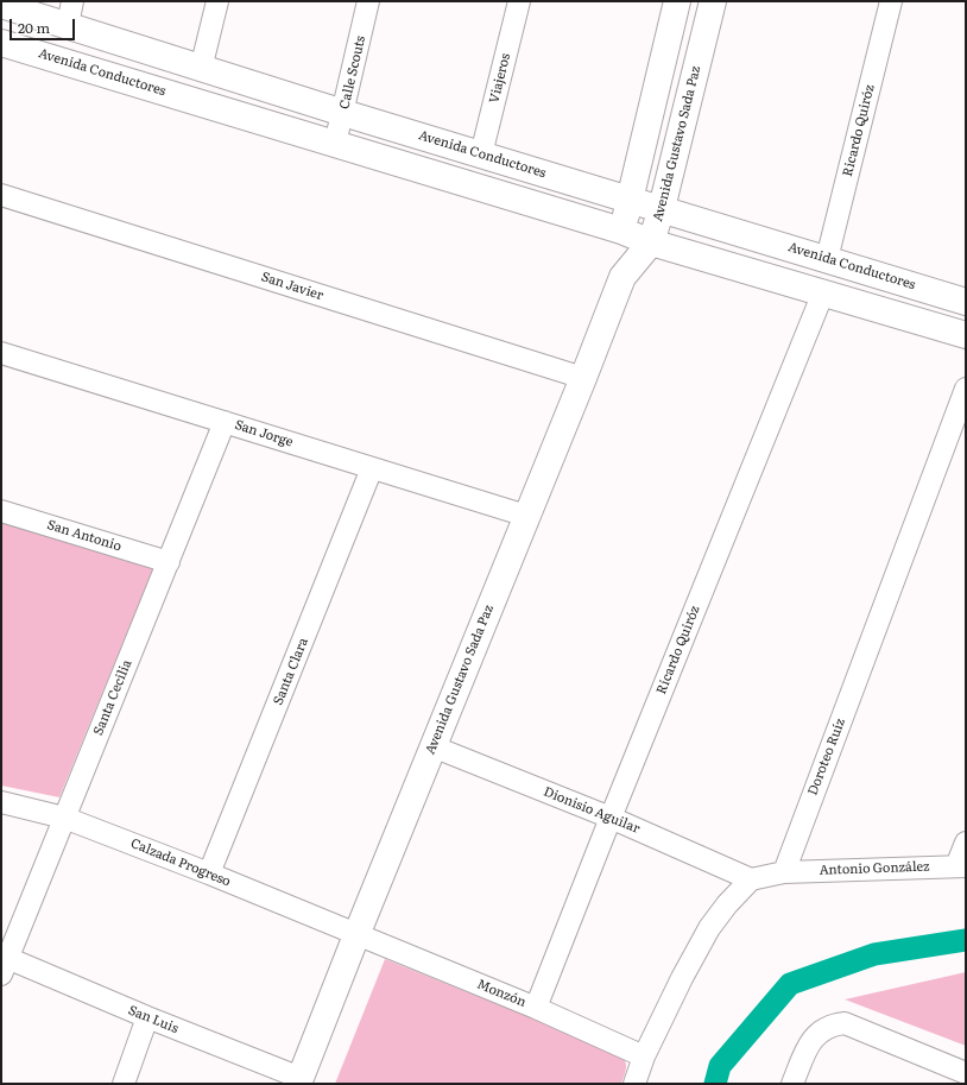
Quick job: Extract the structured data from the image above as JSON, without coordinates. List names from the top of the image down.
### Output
{
  "streets": {
    "street": [
      "Avenida Conductores",
      "Calle Scouts",
      "Viajeros",
      "Ricardo Quiróz",
      "Avenida Gustavo Sada Paz",
      "San Javier",
      "San Jorge",
      "San Antonio",
      "Santa Clara",
      "Santa Cecilia",
      "Doroteo Ruíz",
      "Dionisio Aguilar",
      "Calzada Progreso",
      "Antonio González",
      "Monzón",
      "San Luis"
    ]
  },
  "crossings": [
    ["Avenida Conductores", "Calle Scouts"],
    ["Avenida Conductores", "Viajeros"],
    ["Avenida Conductores", "Ricardo Quiróz"],
    ["Avenida Conductores", "Avenida Gustavo Sada Paz"],
    ["Ricardo Quiróz", "Dionisio Aguilar"],
    ["Ricardo Quiróz", "Monzón"],
    ["Avenida Gustavo Sada Paz", "San Javier"],
    ["Avenida Gustavo Sada Paz", "San Jorge"],
    ["Avenida Gustavo Sada Paz", "Dionisio Aguilar"],
    ["Avenida Gustavo Sada Paz", "Calzada Progreso"],
    ["Avenida Gustavo Sada Paz", "Monzón"],
    ["Avenida Gustavo Sada Paz", "San Luis"],
    ["San Jorge", "Santa Clara"],
    ["San Jorge", "Santa Cecilia"],
    ["San Antonio", "Santa Cecilia"],
    ["Santa Clara", "Calzada Progreso"],
    ["Santa Cecilia", "Calzada Progreso"],
    ["Santa Cecilia", "San Luis"],
    ["Doroteo Ruíz", "Antonio González"],
    ["Calzada Progreso", "Monzón"]
  ],
  "scale_bar": "20 m"
}
